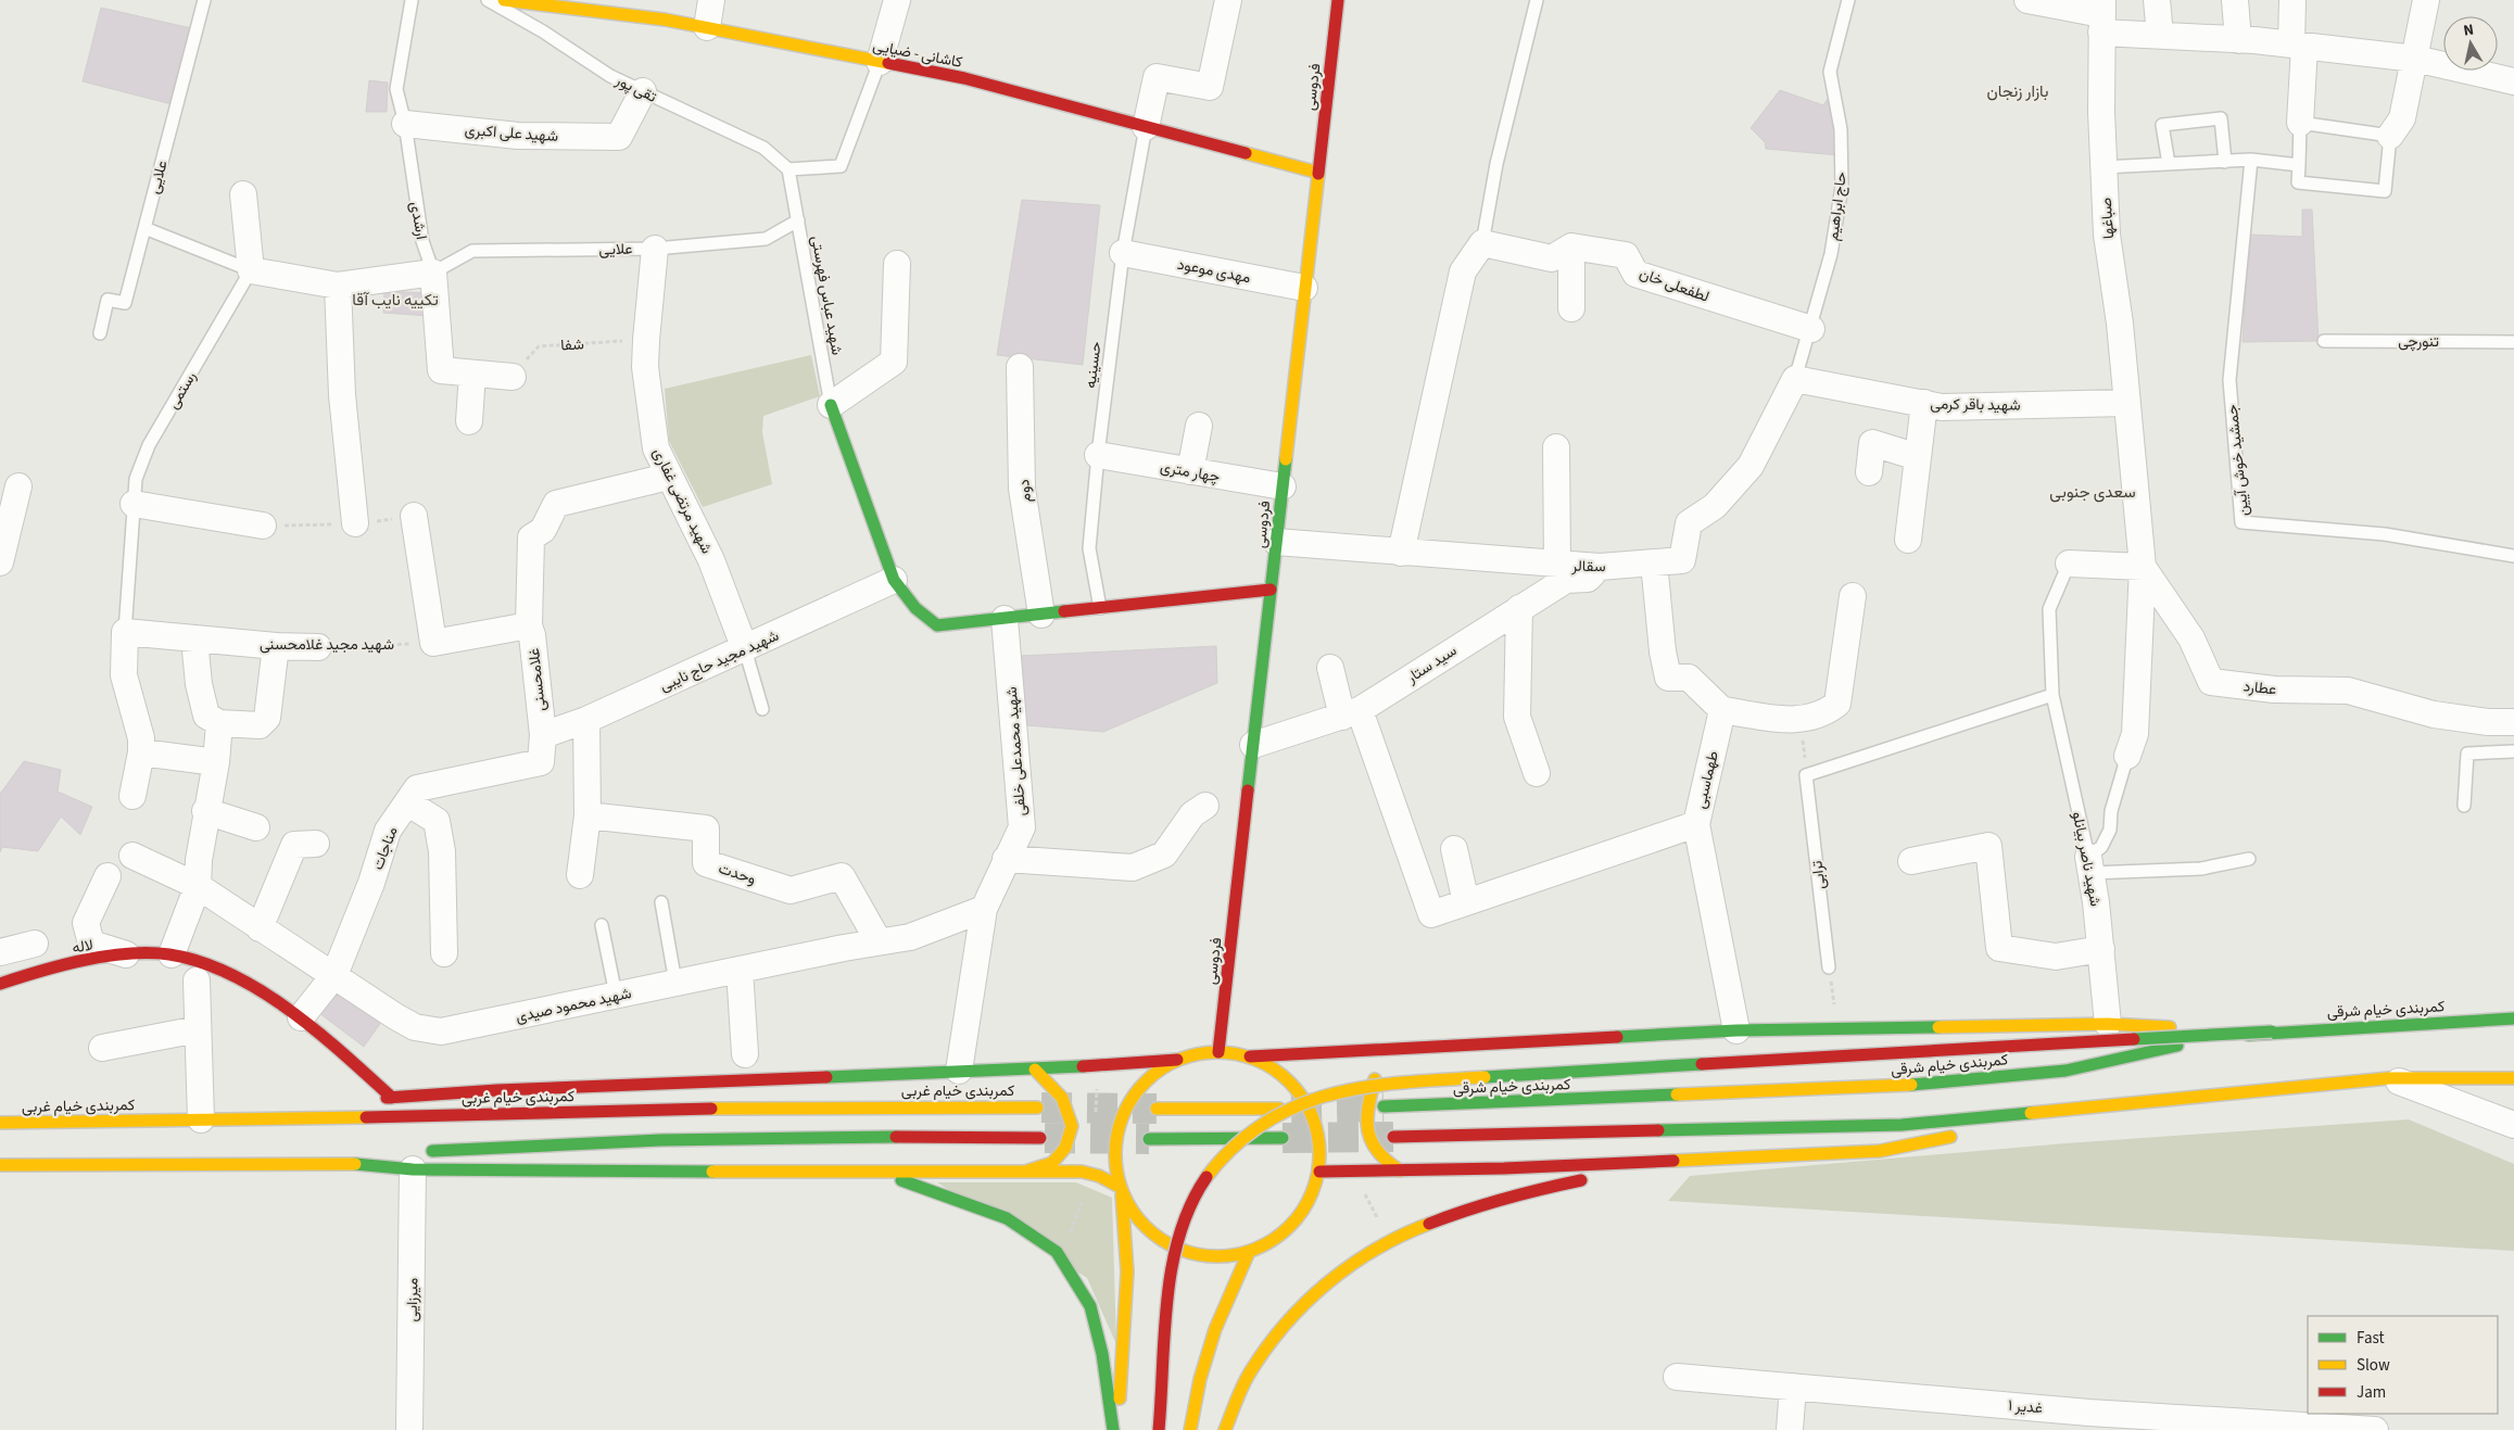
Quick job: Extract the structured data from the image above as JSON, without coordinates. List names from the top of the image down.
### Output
{
  "streets": {
    "main road": [
      "کاشانی - ضیایی",
      "فردوسی",
      "شهید عباس فهرستی",
      "لاله",
      "کمربندی خیام شرقی",
      "کمربندی خیام غربی"
    ],
    "street": [
      "شهید علی اکبری",
      "صباغها",
      "ارشدی",
      "مهدی موعود",
      "لطفعلی خان",
      "شهید باقر کرمی",
      "چهار متری",
      "دوم",
      "شهید مرتضی غفاری",
      "سقالر",
      "شهید مجید غلامحسنی",
      "شهید مجید حاج نایبی",
      "سید ستار",
      "غلامحسنی",
      "عطارد",
      "شهید محمدعلی خلفی",
      "طهماسبی",
      "مناجات",
      "شهید ناصر بیانلو",
      "وحدت",
      "شهید محمود صیدی",
      "میرزایی",
      "غدیر ۱"
    ],
    "lane": [
      "تقی پور",
      "علایی",
      "حاج ابراهیم",
      "تنورچی",
      "حسینیه",
      "رستمی",
      "جمشید خوش آیین",
      "ترابی"
    ],
    "path": ["شفا"]
  },
  "crossings": [
    ["کاشانی - ضیایی", "فردوسی"],
    ["کاشانی - ضیایی", "حسینیه"],
    ["فردوسی", "مهدی موعود"],
    ["فردوسی", "چهار متری"],
    ["فردوسی", "سقالر"],
    ["فردوسی", "سید ستار"],
    ["تقی پور", "شهید علی اکبری"],
    ["تقی پور", "شهید عباس فهرستی"],
    ["شهید علی اکبری", "ارشدی"],
    ["علایی", "ارشدی"],
    ["علایی", "شهید عباس فهرستی"],
    ["علایی", "شهید مرتضی غفاری"],
    ["حاج ابراهیم", "لطفعلی خان"],
    ["حاج ابراهیم", "شهید باقر کرمی"],
    ["حاج ابراهیم", "سقالر"],
    ["صباغها", "شهید باقر کرمی"],
    ["صباغها", "عطارد"],
    ["ارشدی", "شفا"],
    ["مهدی موعود", "حسینیه"],
    ["شهید عباس فهرستی", "شهید مجید حاج نایبی"],
    ["شفا", "شهید مرتضی غفاری"],
    ["حسینیه", "چهار متری"],
    ["رستمی", "شهید مجید غلامحسنی"],
    ["شهید باقر کرمی", "سقالر"],
    ["شهید مرتضی غفاری", "شهید مجید حاج نایبی"],
    ["شهید مرتضی غفاری", "غلامحسنی"],
    ["سقالر", "سید ستار"],
    ["شهید مجید حاج نایبی", "غلامحسنی"],
    ["شهید مجید حاج نایبی", "مناجات"],
    ["غلامحسنی", "مناجات"],
    ["شهید محمدعلی خلفی", "شهید محمود صیدی"],
    ["مناجات", "لاله"],
    ["مناجات", "شهید محمود صیدی"],
    ["وحدت", "شهید محمود صیدی"]
  ],
  "districts": ["بازار زنجان", "تکییه نایب آقا", "سعدی جنوبی"],
  "legend": ["Fast", "Slow", "Jam"],
  "north": "top"
}
